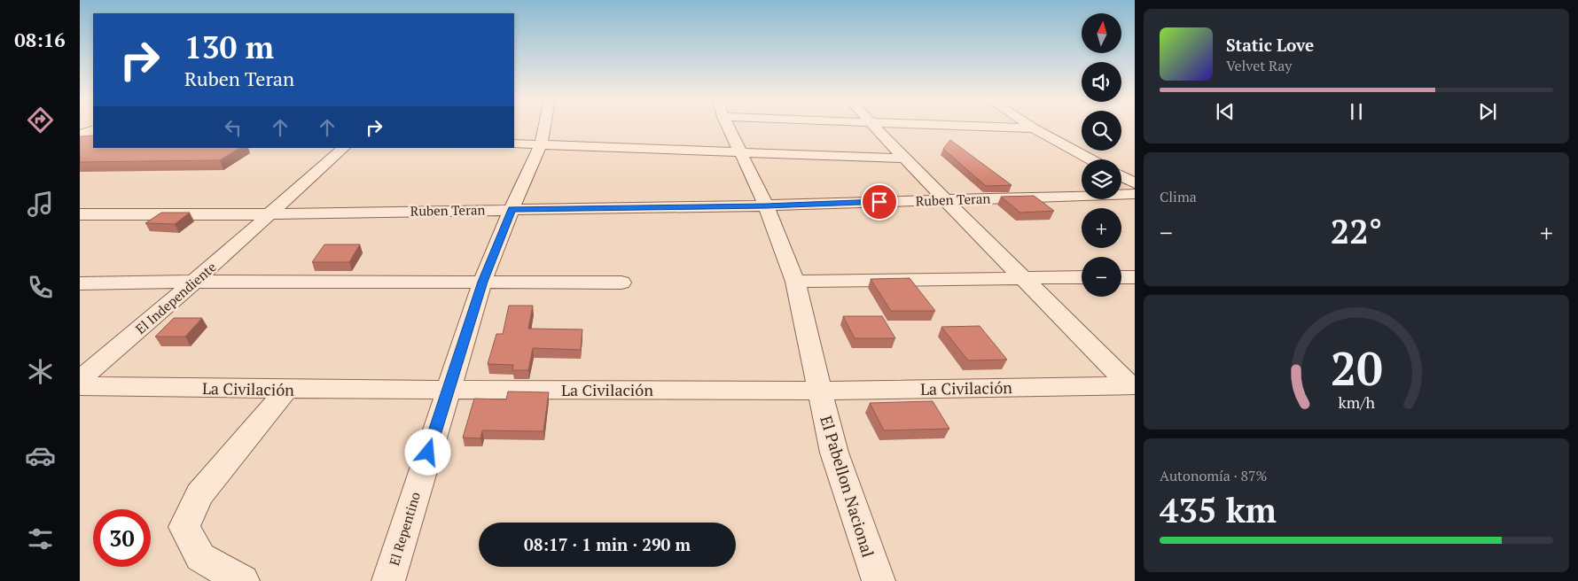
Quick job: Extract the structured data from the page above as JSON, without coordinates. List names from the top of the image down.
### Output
{
  "streets": {
    "street": [
      "Ruben Teran",
      "El Independiente",
      "La Civilación",
      "El Pabellon Nacional",
      "El Repentino"
    ]
  },
  "crossings": [
    ["Ruben Teran", "El Independiente"],
    ["Ruben Teran", "El Pabellon Nacional"],
    ["Ruben Teran", "El Repentino"],
    ["La Civilación", "El Pabellon Nacional"],
    ["La Civilación", "El Repentino"]
  ],
  "north": "top",
  "page": {
    "tabs": "08:16",
    "map_buttons": ["+", "−"],
    "turn": ["130 m", "Ruben Teran"],
    "song": ["Static Love", "Velvet Ray"],
    "tile": [
      "Clima",
      ["Autonomía · 87%", "435 km"]
    ],
    "heat": ["−", "22°", "+"],
    "limit": "30",
    "trip": "08:17 · 1 min · 290 m",
    "gauge": ["20", "km/h"]
  }
}
